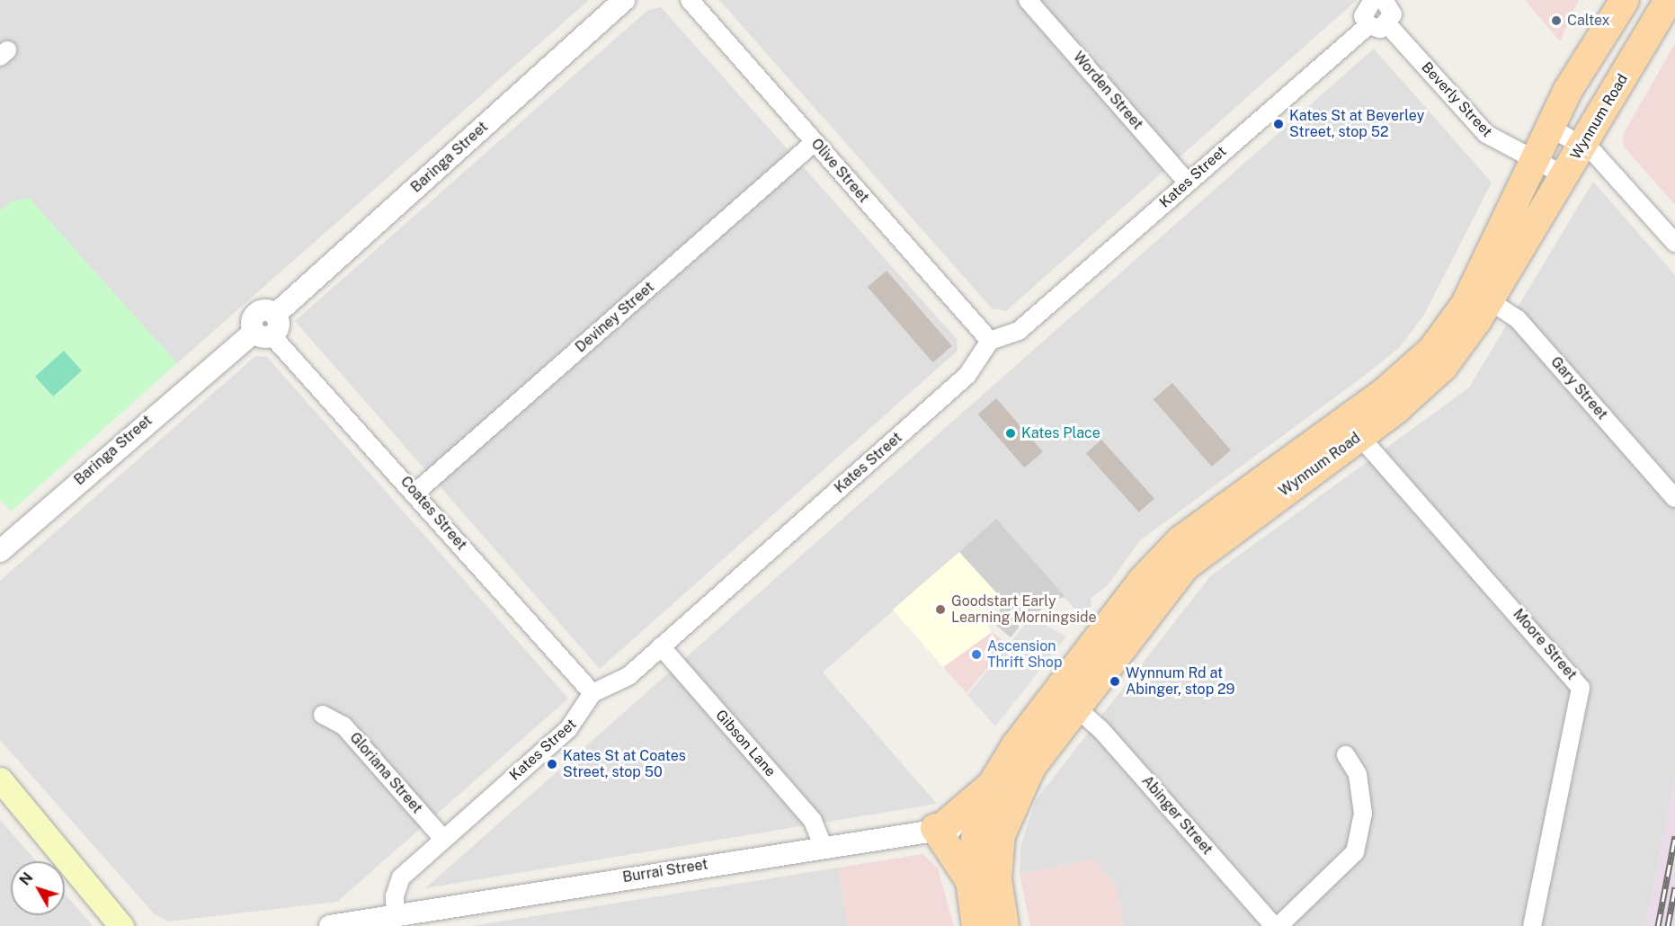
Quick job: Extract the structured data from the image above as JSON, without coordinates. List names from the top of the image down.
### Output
{
  "streets": {
    "main road": ["Wynnum Road"],
    "street": [
      "Worden Street",
      "Beverly Street",
      "Baringa Street",
      "Olive Street",
      "Kates Street",
      "Deviney Street",
      "Gary Street",
      "Coates Street",
      "Moore Street",
      "Gibson Lane",
      "Gloriana Street",
      "Abinger Street",
      "Burrai Street"
    ]
  },
  "crossings": [
    ["Worden Street", "Kates Street"],
    ["Beverly Street", "Wynnum Road"],
    ["Wynnum Road", "Gary Street"],
    ["Wynnum Road", "Moore Street"],
    ["Wynnum Road", "Abinger Street"],
    ["Wynnum Road", "Burrai Street"],
    ["Baringa Street", "Coates Street"],
    ["Olive Street", "Kates Street"],
    ["Olive Street", "Deviney Street"],
    ["Kates Street", "Coates Street"],
    ["Kates Street", "Gibson Lane"],
    ["Kates Street", "Gloriana Street"],
    ["Kates Street", "Burrai Street"],
    ["Deviney Street", "Coates Street"],
    ["Gibson Lane", "Burrai Street"]
  ],
  "places": [
    "Caltex",
    "Kates St at Beverley Street, stop 52",
    "Kates Place",
    "Goodstart Early Learning Morningside",
    "Ascension Thrift Shop",
    "Wynnum Rd at Abinger, stop 29",
    "Kates St at Coates Street, stop 50"
  ],
  "north": "top left"
}
